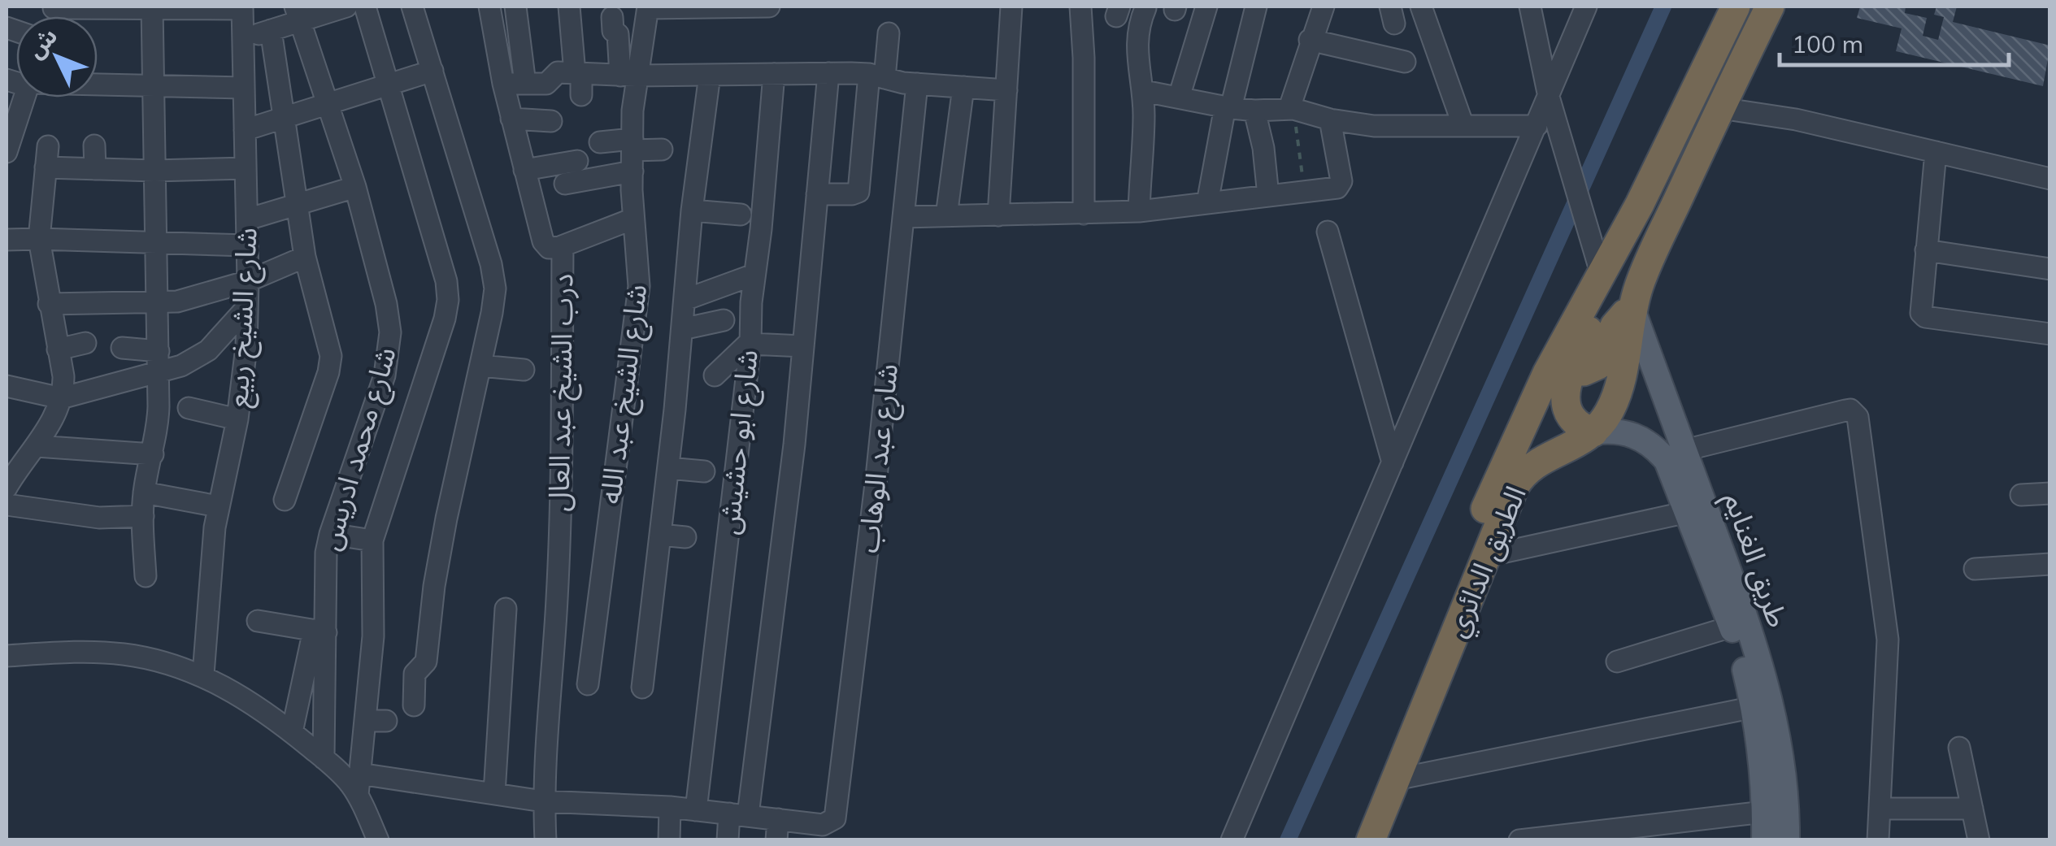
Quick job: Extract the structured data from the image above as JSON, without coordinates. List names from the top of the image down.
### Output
{
  "streets": {
    "highway": ["الطريق الدائري"],
    "main road": ["طريق الغنايم"],
    "street": [
      "شارع الشيخ ربيع",
      "درب الشيخ عبد العال",
      "شارع الشيخ عبد الله",
      "شارع ابو حشيش",
      "شارع محمد ادريس",
      "شارع عبد الوهاب"
    ]
  },
  "crossings": [
    ["طريق الغنايم", "الطريق الدائري"]
  ],
  "scale_bar": "100 m",
  "north": "top left"
}
